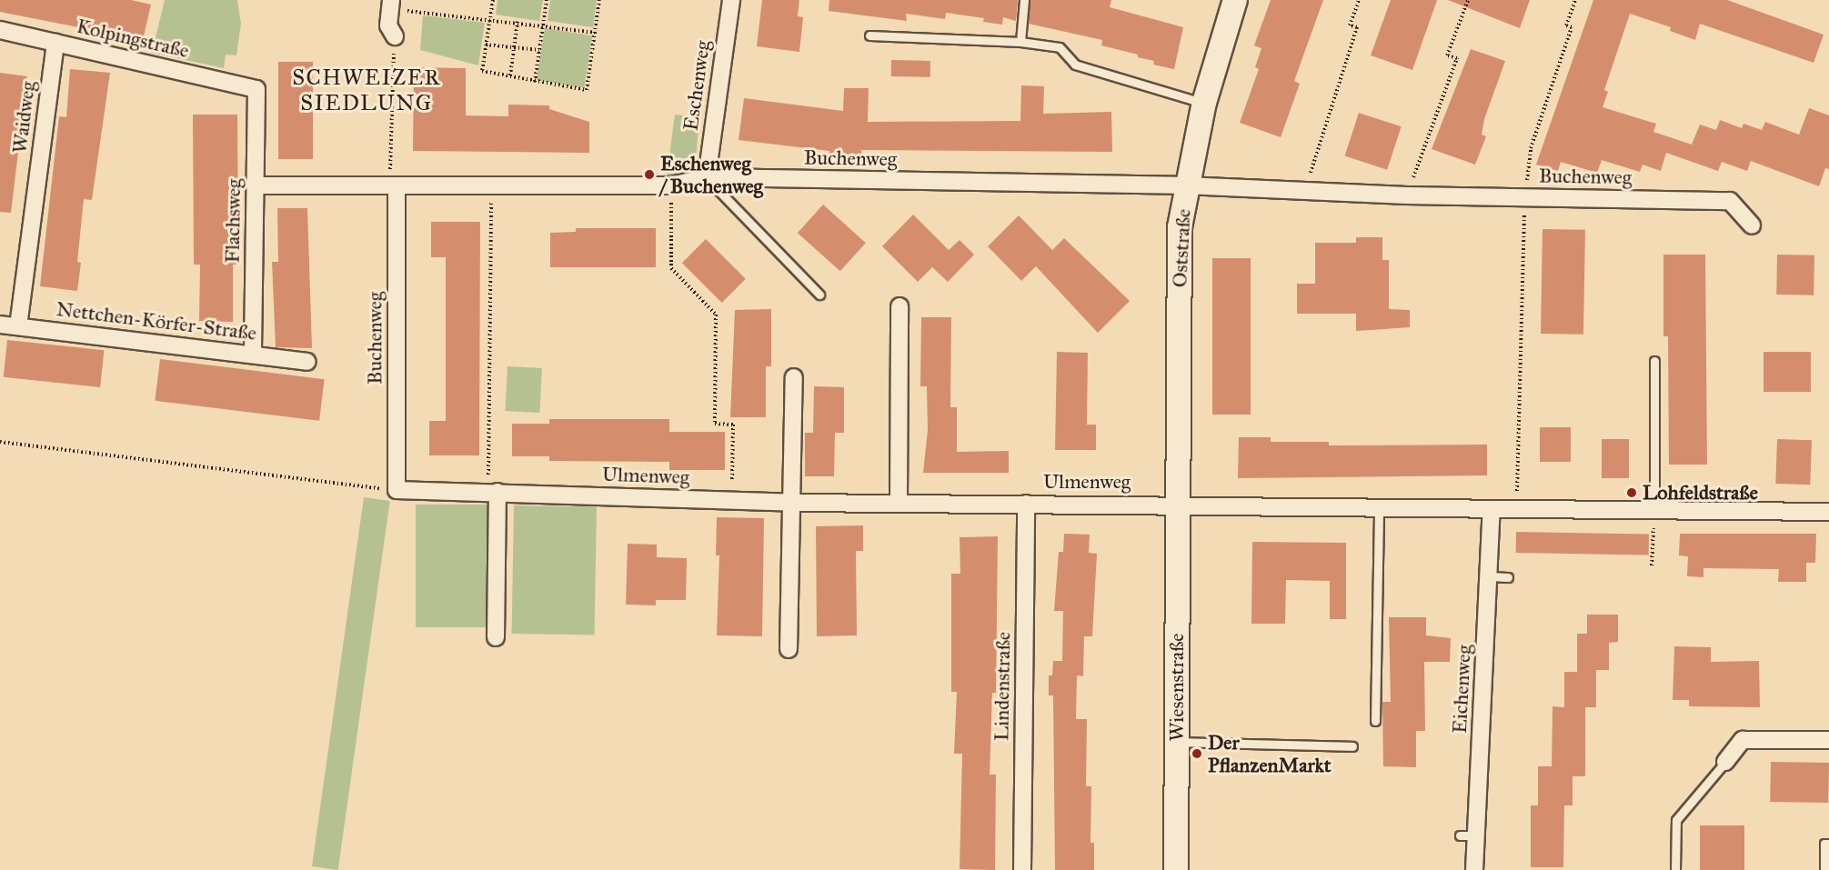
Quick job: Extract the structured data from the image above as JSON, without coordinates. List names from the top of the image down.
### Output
{
  "streets": {
    "main road": ["Oststraße", "Wiesenstraße"],
    "street": [
      "Kolpingstraße",
      "Eschenweg",
      "Waidweg",
      "Buchenweg",
      "Flachsweg",
      "Nettchen-Körfer-Straße",
      "Ulmenweg",
      "Lindenstraße",
      "Eichenweg"
    ]
  },
  "crossings": [
    ["Kolpingstraße", "Waidweg"],
    ["Kolpingstraße", "Flachsweg"],
    ["Eschenweg", "Buchenweg"],
    ["Waidweg", "Nettchen-Körfer-Straße"],
    ["Buchenweg", "Flachsweg"],
    ["Buchenweg", "Oststraße"],
    ["Buchenweg", "Ulmenweg"],
    ["Flachsweg", "Nettchen-Körfer-Straße"],
    ["Oststraße", "Ulmenweg"],
    ["Oststraße", "Wiesenstraße"],
    ["Ulmenweg", "Lindenstraße"],
    ["Ulmenweg", "Wiesenstraße"]
  ],
  "districts": ["SCHWEIZER SIEDLUNG"],
  "places": ["Eschenweg / Buchenweg", "Lohfeldstraße", "Der PflanzenMarkt"]
}
